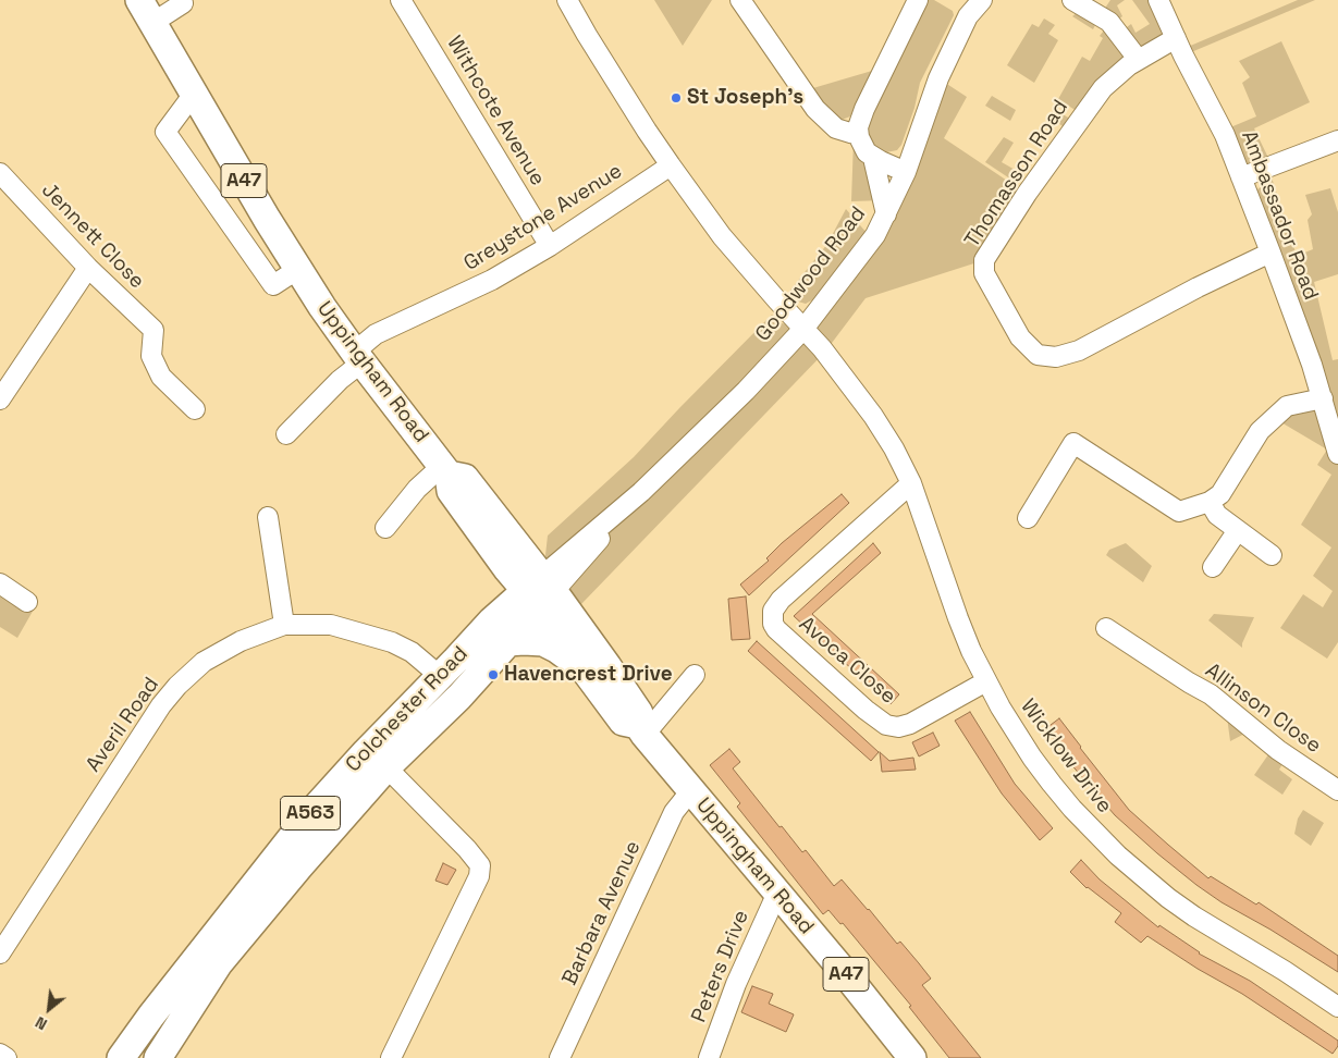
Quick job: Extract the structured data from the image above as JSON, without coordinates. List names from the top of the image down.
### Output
{
  "streets": {
    "highway": [
      "A47",
      "Uppingham Road",
      "Colchester Road",
      "A563"
    ],
    "street": [
      "Withcote Avenue",
      "Thomasson Road",
      "Ambassador Road",
      "Greystone Avenue",
      "Jennett Close",
      "Goodwood Road",
      "Avoca Close",
      "Allinson Close",
      "Averil Road",
      "Wicklow Drive",
      "Barbara Avenue",
      "Peters Drive"
    ]
  },
  "crossings": [
    ["Withcote Avenue", "Greystone Avenue"],
    ["Thomasson Road", "Ambassador Road"],
    ["Greystone Avenue", "Uppingham Road"],
    ["Greystone Avenue", "Wicklow Drive"],
    ["Goodwood Road", "Uppingham Road"],
    ["Goodwood Road", "Colchester Road"],
    ["Goodwood Road", "Wicklow Drive"],
    ["Uppingham Road", "Colchester Road"],
    ["Uppingham Road", "Barbara Avenue"],
    ["Uppingham Road", "Peters Drive"],
    ["Avoca Close", "Wicklow Drive"],
    ["Colchester Road", "Averil Road"]
  ],
  "places": ["St Joseph's", "Havencrest Drive"],
  "north": "bottom left"
}
